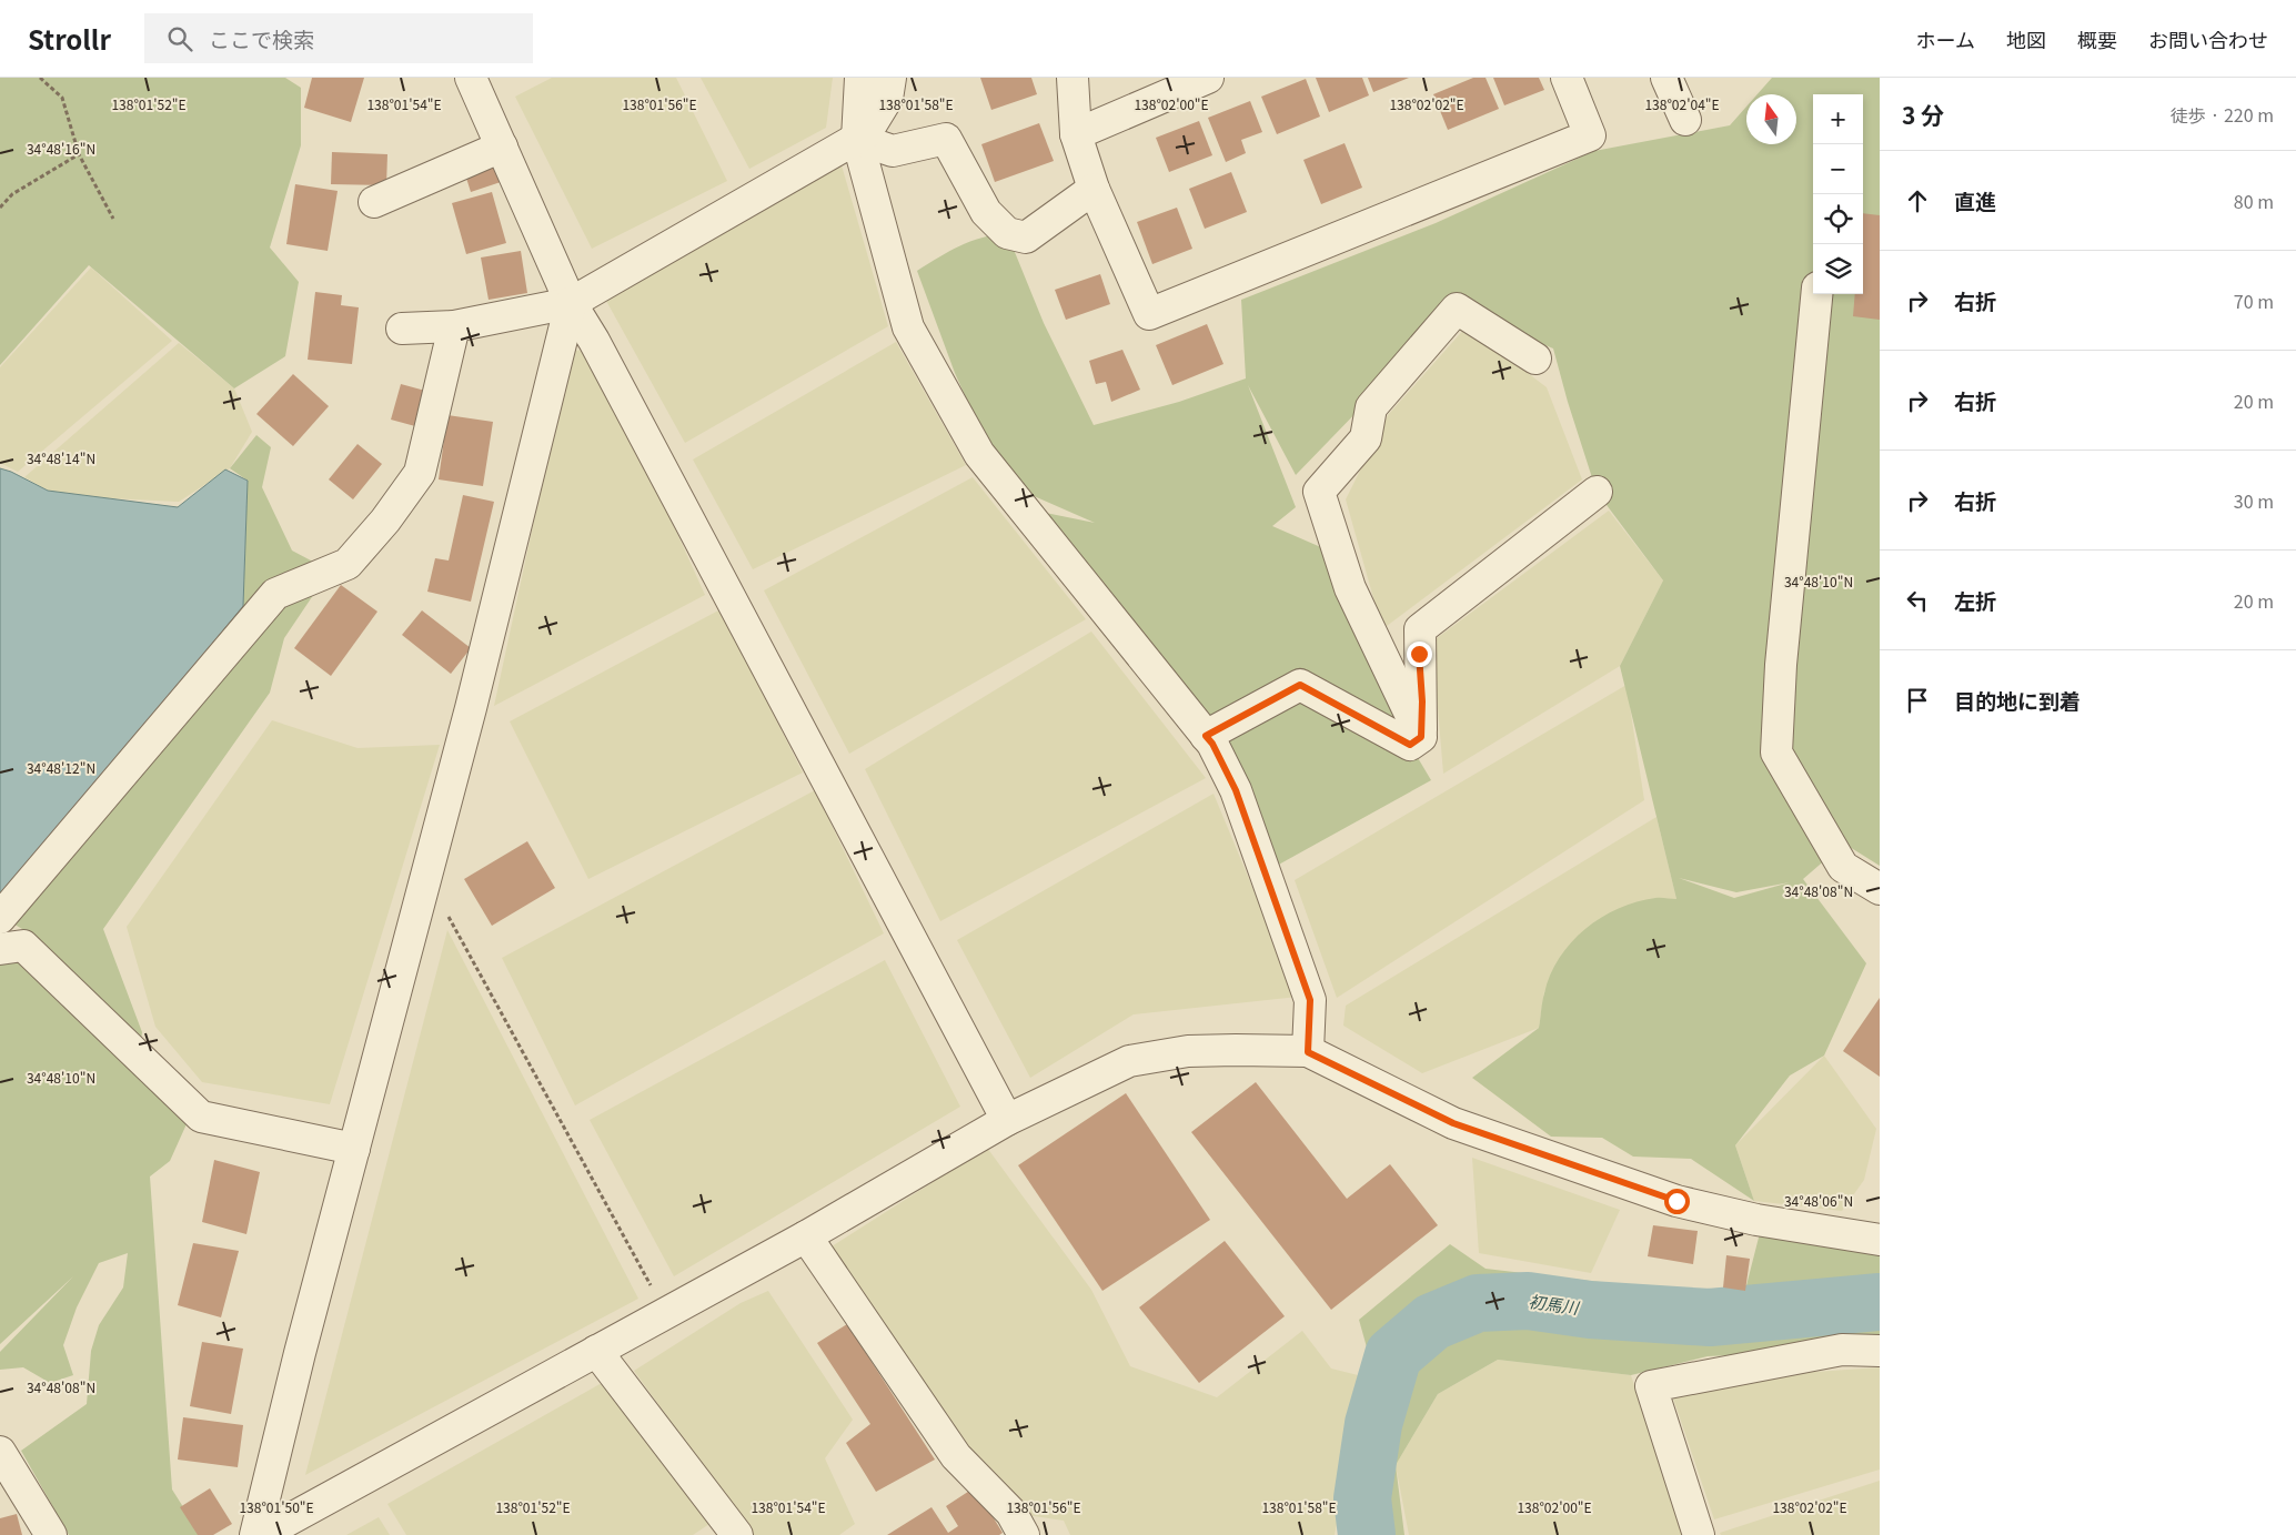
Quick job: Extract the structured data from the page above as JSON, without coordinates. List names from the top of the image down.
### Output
{
  "water": ["初馬川"],
  "north": "top",
  "page": {
    "header": "Strollr",
    "search": "ここで検索",
    "nav": [
      "ホーム",
      "地図",
      "概要",
      "お問い合わせ"
    ],
    "heading": ["3 分", "徒歩 · 220 m"],
    "map_buttons": ["+", "−"],
    "list": [
      ["直進", "80 m"],
      ["右折", "70 m"],
      ["右折", "20 m"],
      ["右折", "30 m"],
      ["左折", "20 m"],
      "目的地に到着"
    ]
  },
  "coordinates": [
    "138°01'52\"E",
    "138°01'54\"E",
    "138°01'56\"E",
    "138°01'58\"E",
    "138°02'00\"E",
    "138°02'02\"E",
    "138°02'04\"E",
    "34°48'16\"N",
    "34°48'14\"N",
    "34°48'10\"N",
    "34°48'12\"N",
    "34°48'08\"N",
    "34°48'06\"N",
    "138°01'50\"E"
  ]
}
